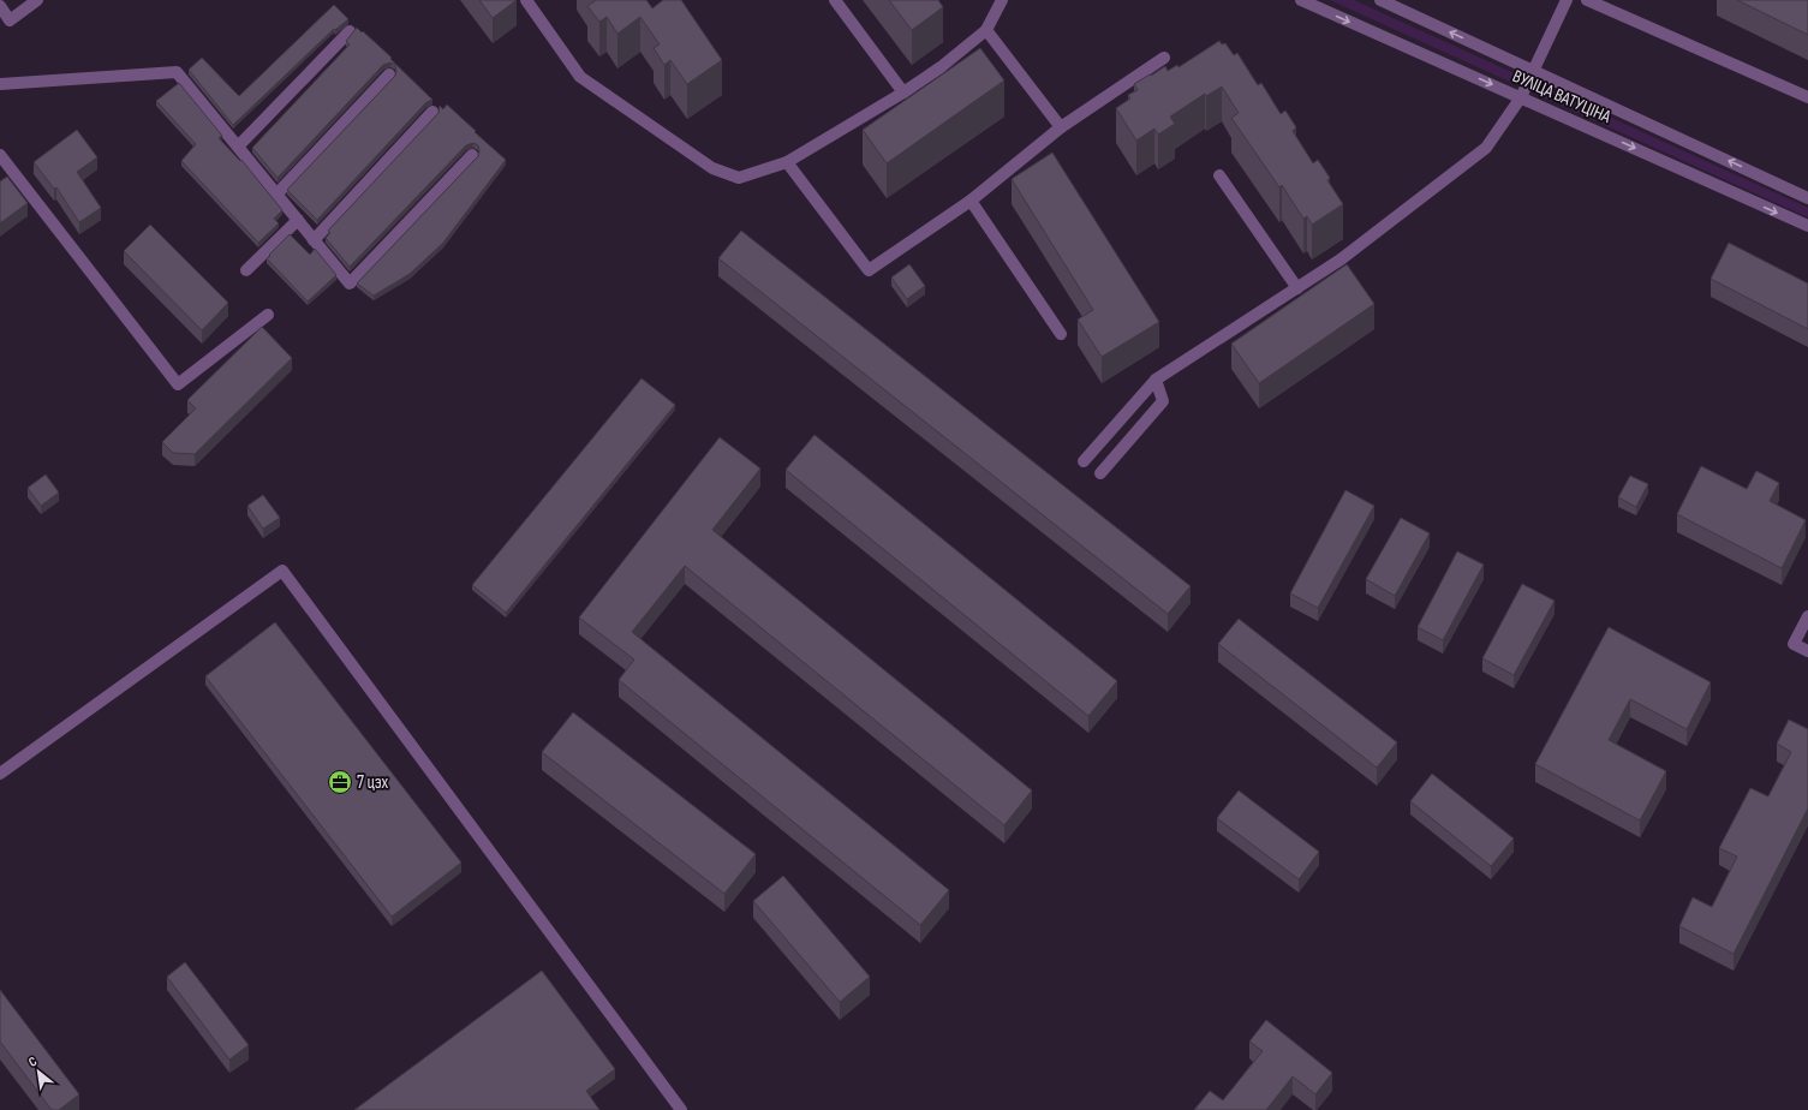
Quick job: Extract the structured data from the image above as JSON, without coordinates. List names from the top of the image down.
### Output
{
  "streets": {
    "street": ["ВУЛІЦА ВАТУЦІНА"]
  },
  "places": {
    "office": ["7 цэх"]
  },
  "north": "top left"
}
